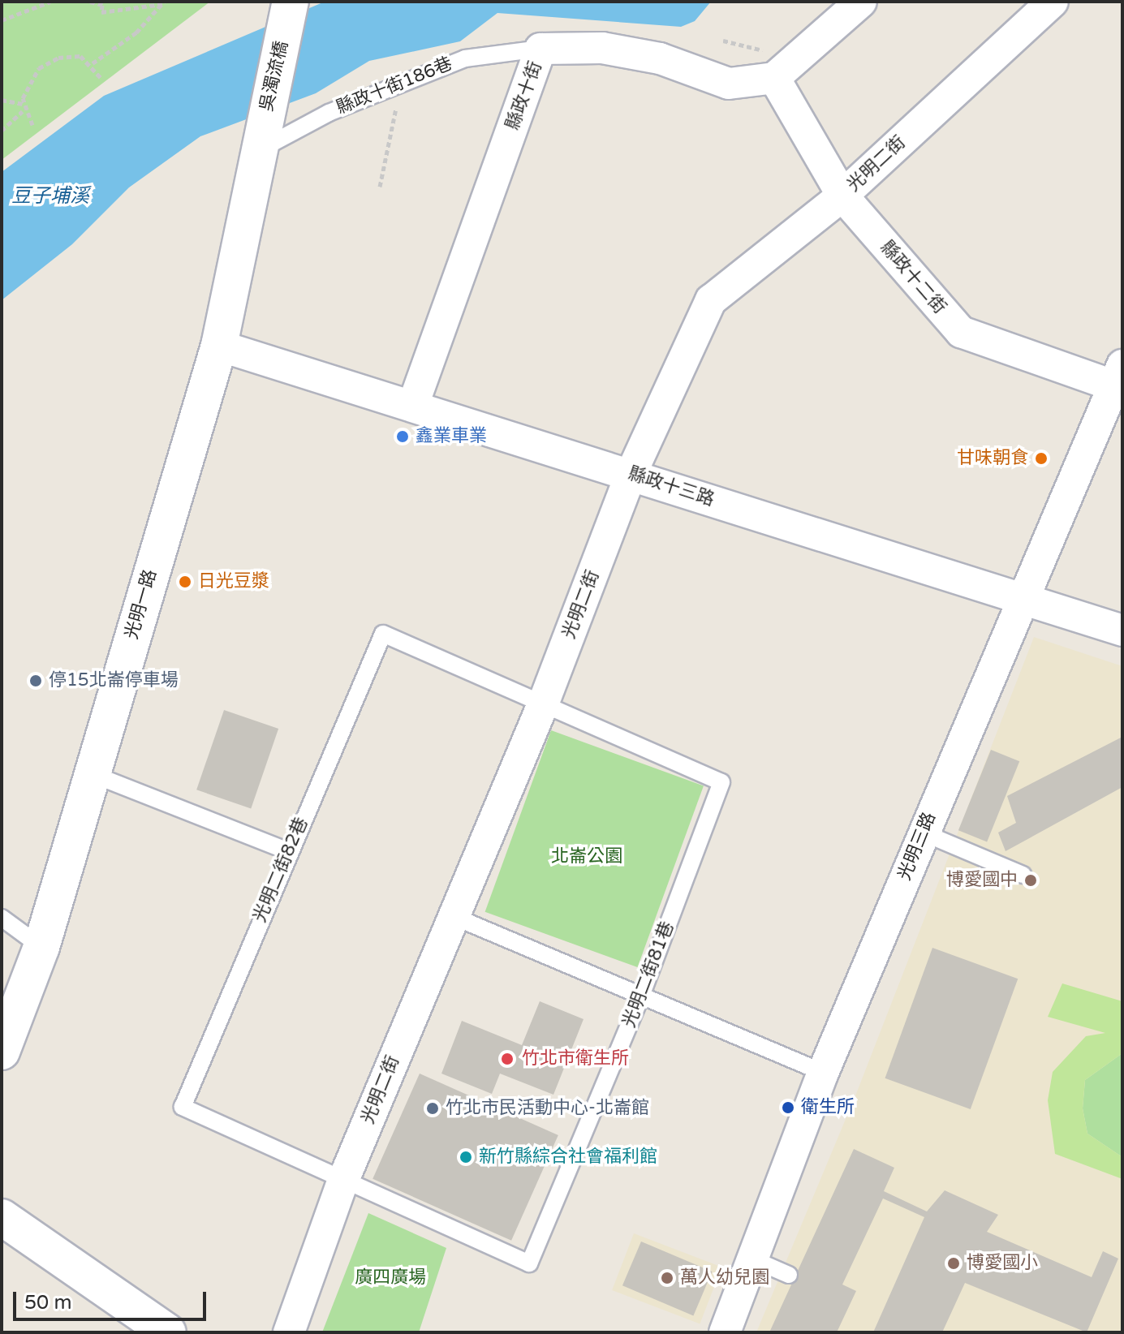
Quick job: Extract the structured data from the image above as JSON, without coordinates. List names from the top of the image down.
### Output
{
  "streets": {
    "street": [
      "吳濁流橋",
      "縣政十街",
      "光明二街",
      "縣政十二街",
      "縣政十三路",
      "光明一路",
      "光明三路"
    ],
    "lane": ["縣政十街186巷", "光明二街82巷", "光明二街81巷"]
  },
  "crossings": [
    ["吳濁流橋", "縣政十街186巷"],
    ["吳濁流橋", "光明一路"],
    ["縣政十街186巷", "縣政十街"],
    ["縣政十街186巷", "光明一路"],
    ["縣政十街", "縣政十二街"],
    ["縣政十街", "縣政十三路"],
    ["光明二街", "縣政十二街"],
    ["光明二街", "縣政十三路"],
    ["光明二街", "光明二街82巷"],
    ["光明二街", "光明二街81巷"],
    ["縣政十二街", "光明三路"],
    ["縣政十三路", "光明一路"],
    ["縣政十三路", "光明三路"],
    ["光明二街82巷", "光明二街81巷"]
  ],
  "water": ["豆子埔溪"],
  "parks": ["北崙公園", "廣四廣場"],
  "places": [
    "鑫業車業",
    "甘味朝食",
    "日光豆漿",
    "停15北崙停車場",
    "博愛國中",
    "竹北市衛生所",
    "衛生所",
    "竹北市民活動中心-北崙館",
    "新竹縣綜合社會福利館",
    "博愛國小",
    "萬人幼兒園"
  ],
  "scale_bar": "50 m"
}
